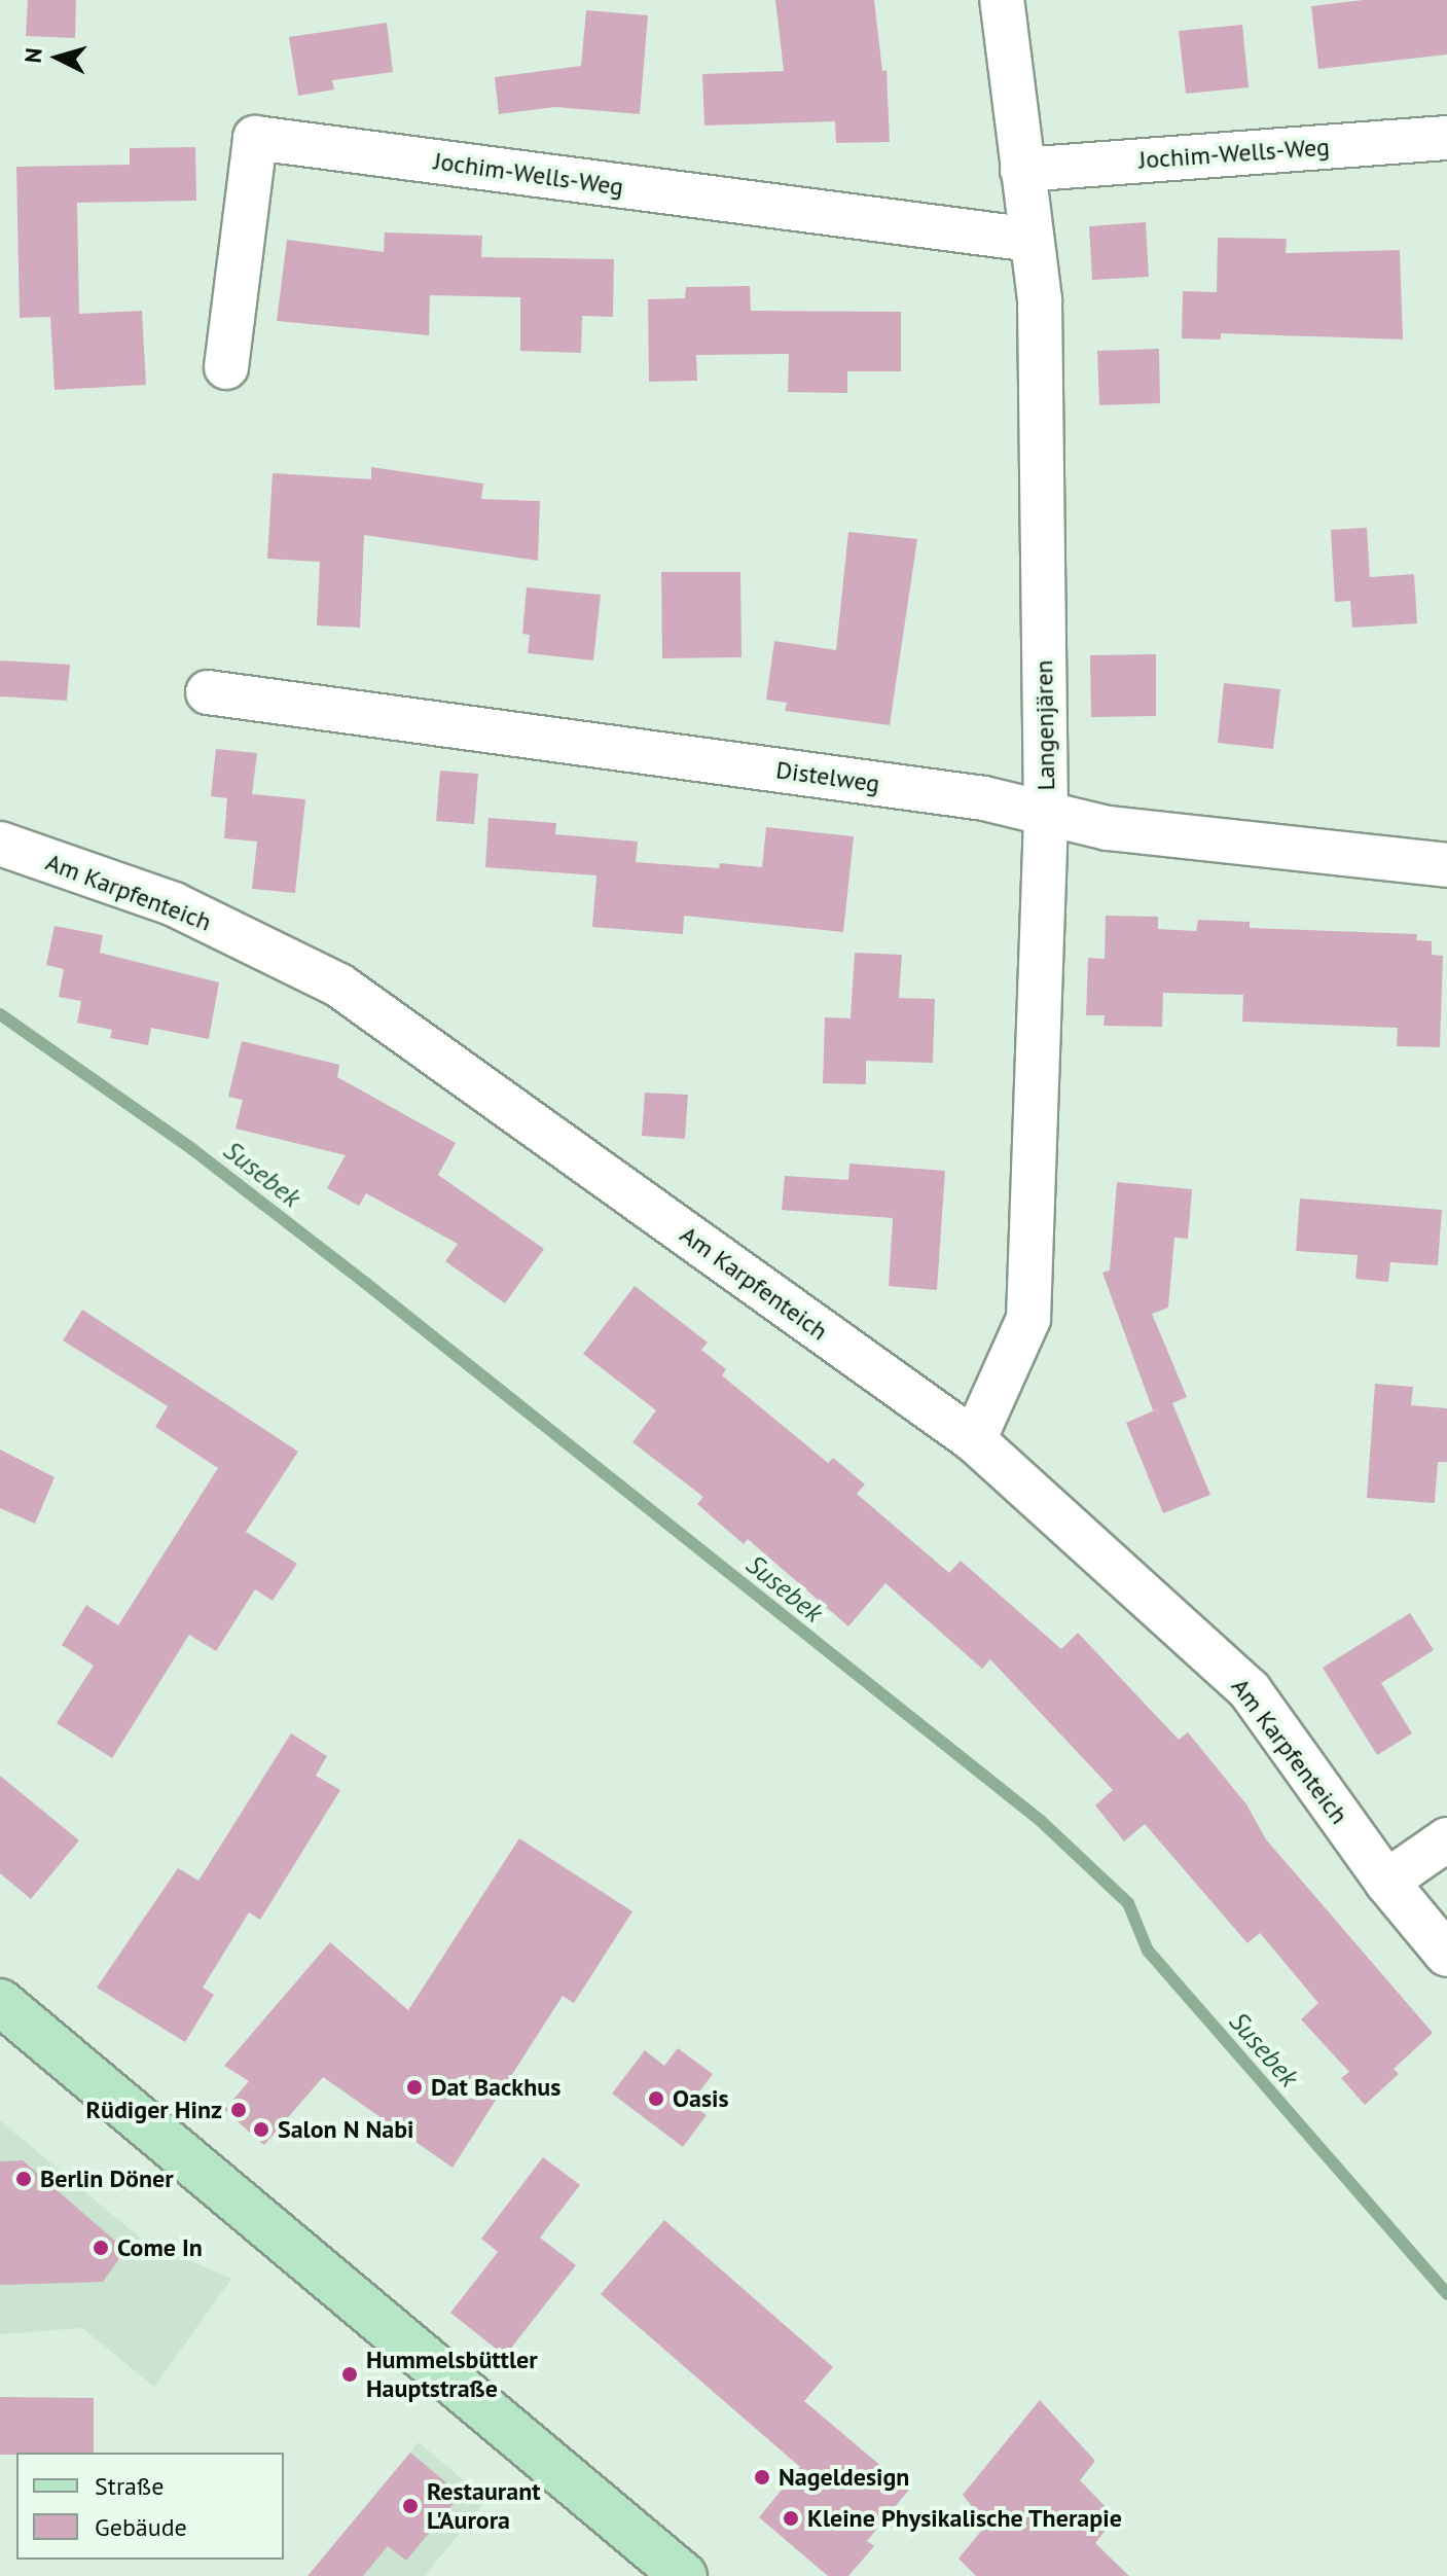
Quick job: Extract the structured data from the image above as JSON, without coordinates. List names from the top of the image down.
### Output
{
  "streets": {
    "street": [
      "Jochim-Wells-Weg",
      "Langenjären",
      "Distelweg",
      "Am Karpfenteich"
    ]
  },
  "crossings": [
    ["Jochim-Wells-Weg", "Langenjären"],
    ["Langenjären", "Distelweg"],
    ["Langenjären", "Am Karpfenteich"]
  ],
  "water": ["Susebek"],
  "places": [
    "Dat Backhus",
    "Oasis",
    "Rüdiger Hinz",
    "Salon N Nabi",
    "Berlin Döner",
    "Come In",
    "Hummelsbüttler Hauptstraße",
    "Nageldesign",
    "Restaurant L'Aurora",
    "Kleine Physikalische Therapie"
  ],
  "legend": ["Straße", "Gebäude"],
  "north": "left"
}
